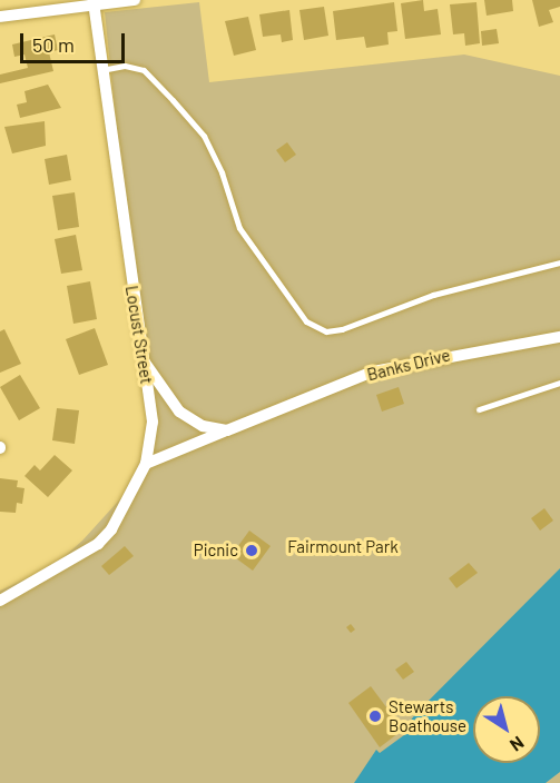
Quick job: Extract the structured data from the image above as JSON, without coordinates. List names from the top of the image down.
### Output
{
  "streets": {
    "street": ["Locust Street", "Banks Drive"]
  },
  "crossings": [
    ["Locust Street", "Banks Drive"]
  ],
  "parks": ["Fairmount Park"],
  "places": ["Picnic", "Stewarts Boathouse"],
  "scale_bar": "50 m",
  "north": "bottom right"
}
